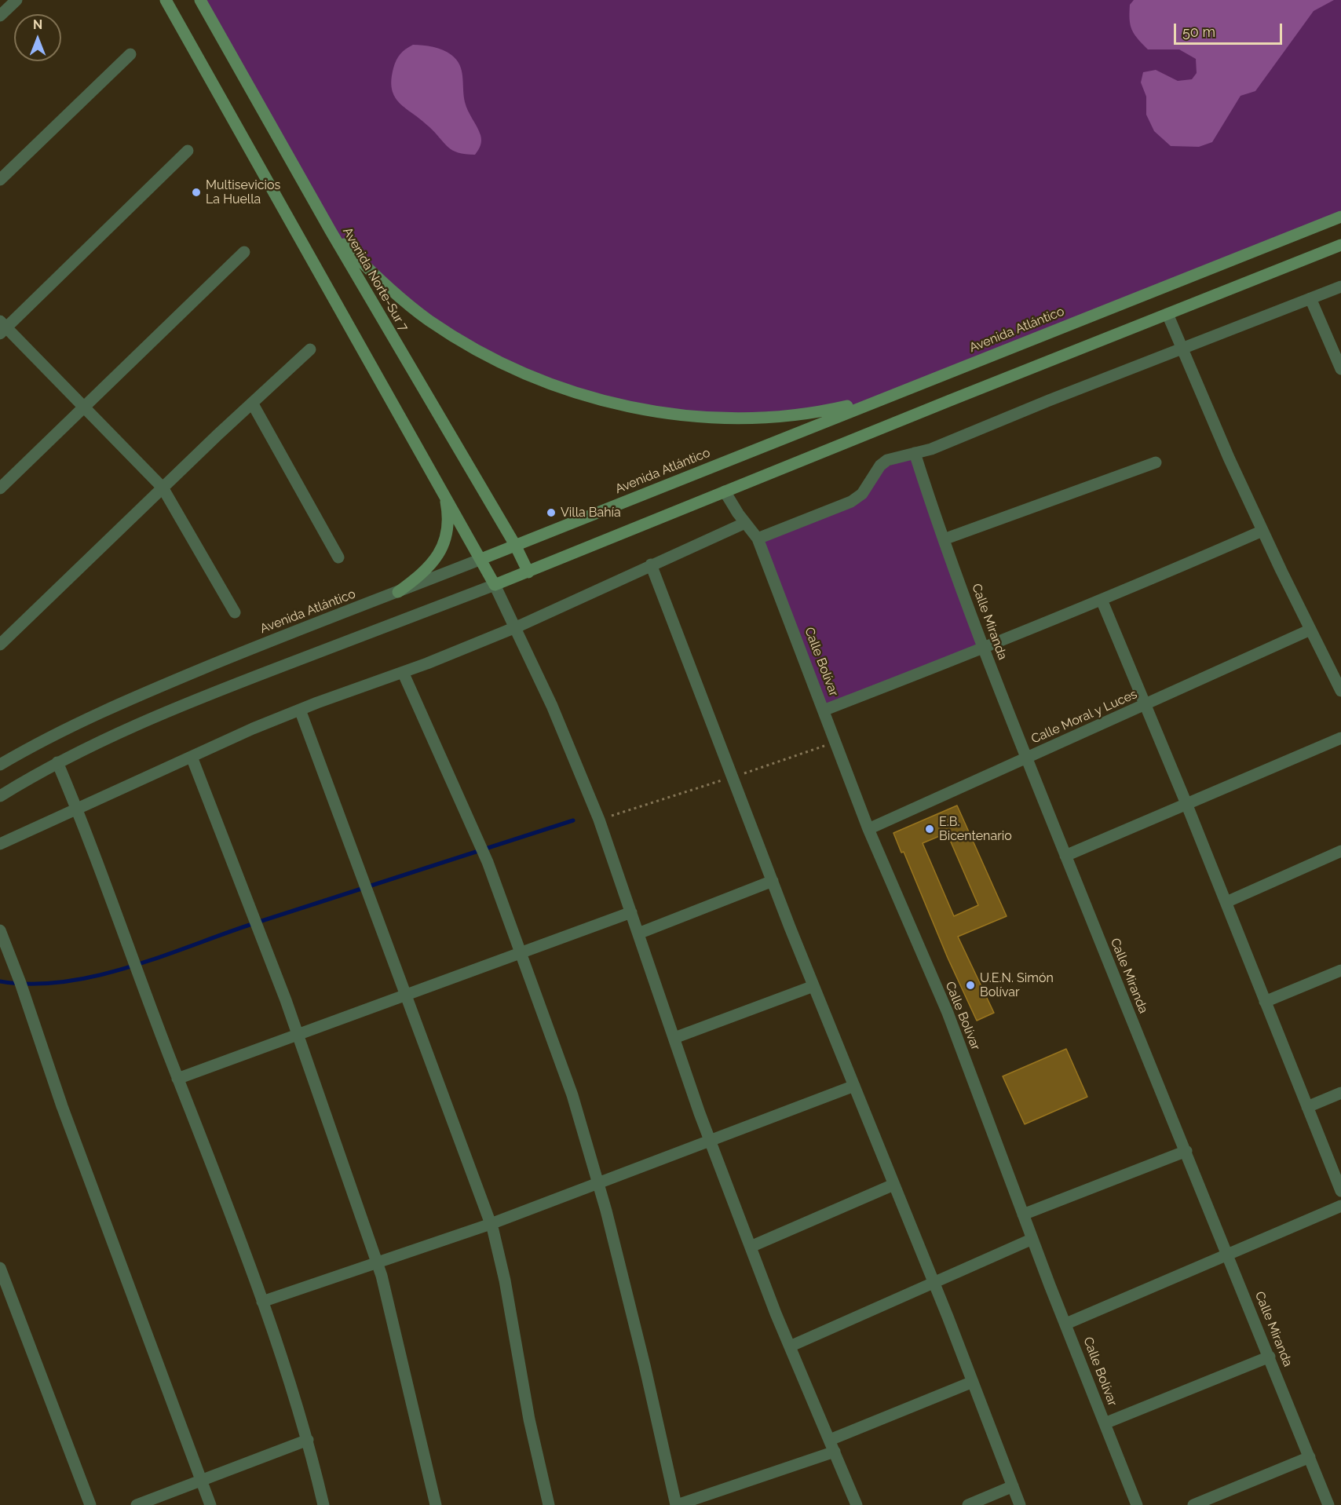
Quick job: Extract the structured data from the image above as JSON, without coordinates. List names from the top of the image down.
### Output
{
  "streets": {
    "main road": ["Avenida Norte-Sur 7", "Avenida Atlántico"],
    "street": ["Calle Miranda", "Calle Bolívar", "Calle Moral y Luces"]
  },
  "crossings": [
    ["Avenida Norte-Sur 7", "Avenida Atlántico"],
    ["Calle Miranda", "Calle Moral y Luces"],
    ["Calle Bolívar", "Calle Moral y Luces"]
  ],
  "places": [
    "Multisevicios La Huella",
    "Villa Bahía",
    "E.B. Bicentenario",
    "U.E.N. Simón Bolívar"
  ],
  "scale_bar": "50 m",
  "north": "top"
}
